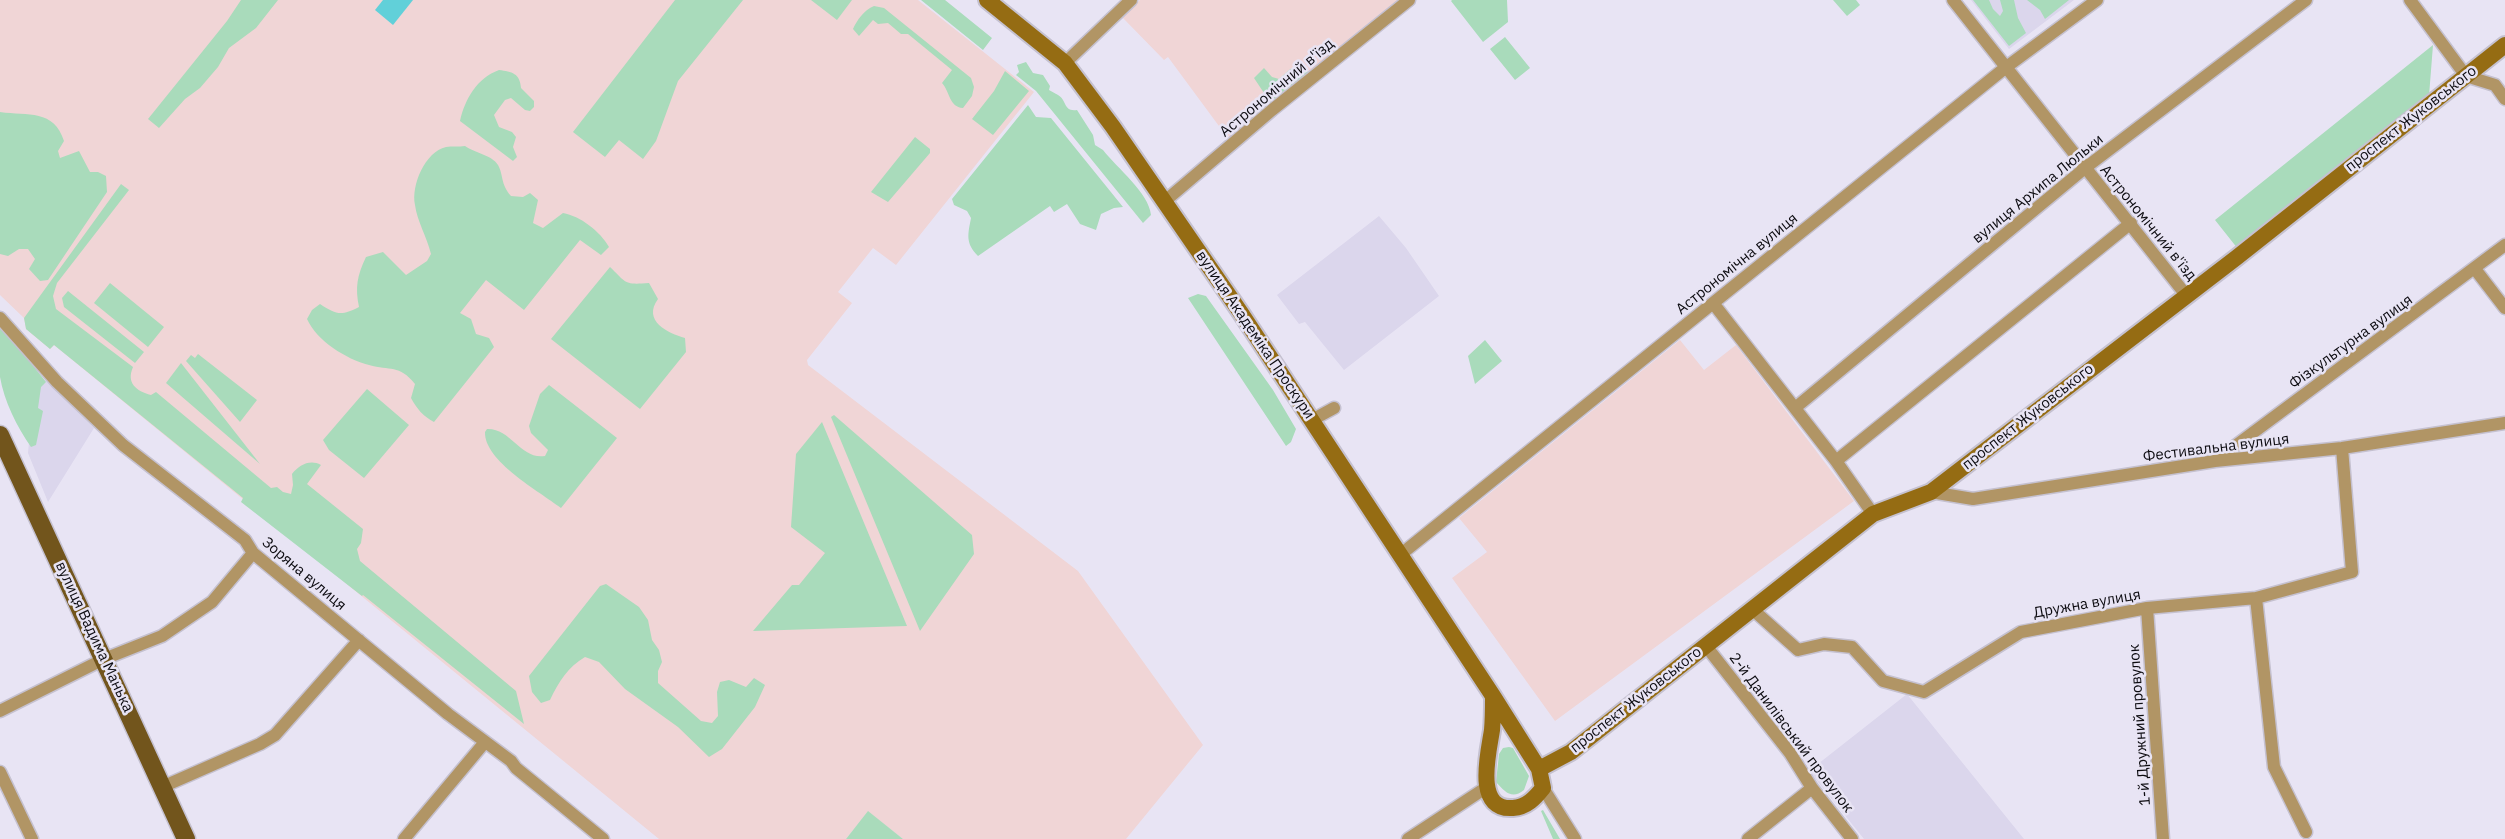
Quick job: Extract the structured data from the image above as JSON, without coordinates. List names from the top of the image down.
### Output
{
  "streets": {
    "main road": ["вулиця Вадима Манька"],
    "street": [
      "Астрономічний в'їзд",
      "проспект Жуковського",
      "вулиця Архипа Люльки",
      "Астрономічна вулиця",
      "вулиця Академіка Проскури",
      "Фізкультурна вулиця",
      "Фестивальна вулиця",
      "Зоряна вулиця",
      "Дружна вулиця",
      "1-й Дружний провулок",
      "2-й Данилівський провулок"
    ]
  },
  "crossings": [
    ["Астрономічний в'їзд", "проспект Жуковського"],
    ["Астрономічний в'їзд", "вулиця Архипа Люльки"],
    ["Астрономічний в'їзд", "Астрономічна вулиця"],
    ["Астрономічний в'їзд", "вулиця Академіка Проскури"],
    ["проспект Жуковського", "вулиця Академіка Проскури"],
    ["проспект Жуковського", "Фестивальна вулиця"],
    ["проспект Жуковського", "Дружна вулиця"],
    ["проспект Жуковського", "2-й Данилівський провулок"],
    ["Астрономічна вулиця", "вулиця Академіка Проскури"],
    ["Фізкультурна вулиця", "Фестивальна вулиця"],
    ["Фестивальна вулиця", "Дружна вулиця"],
    ["Дружна вулиця", "1-й Дружний провулок"]
  ]
}
